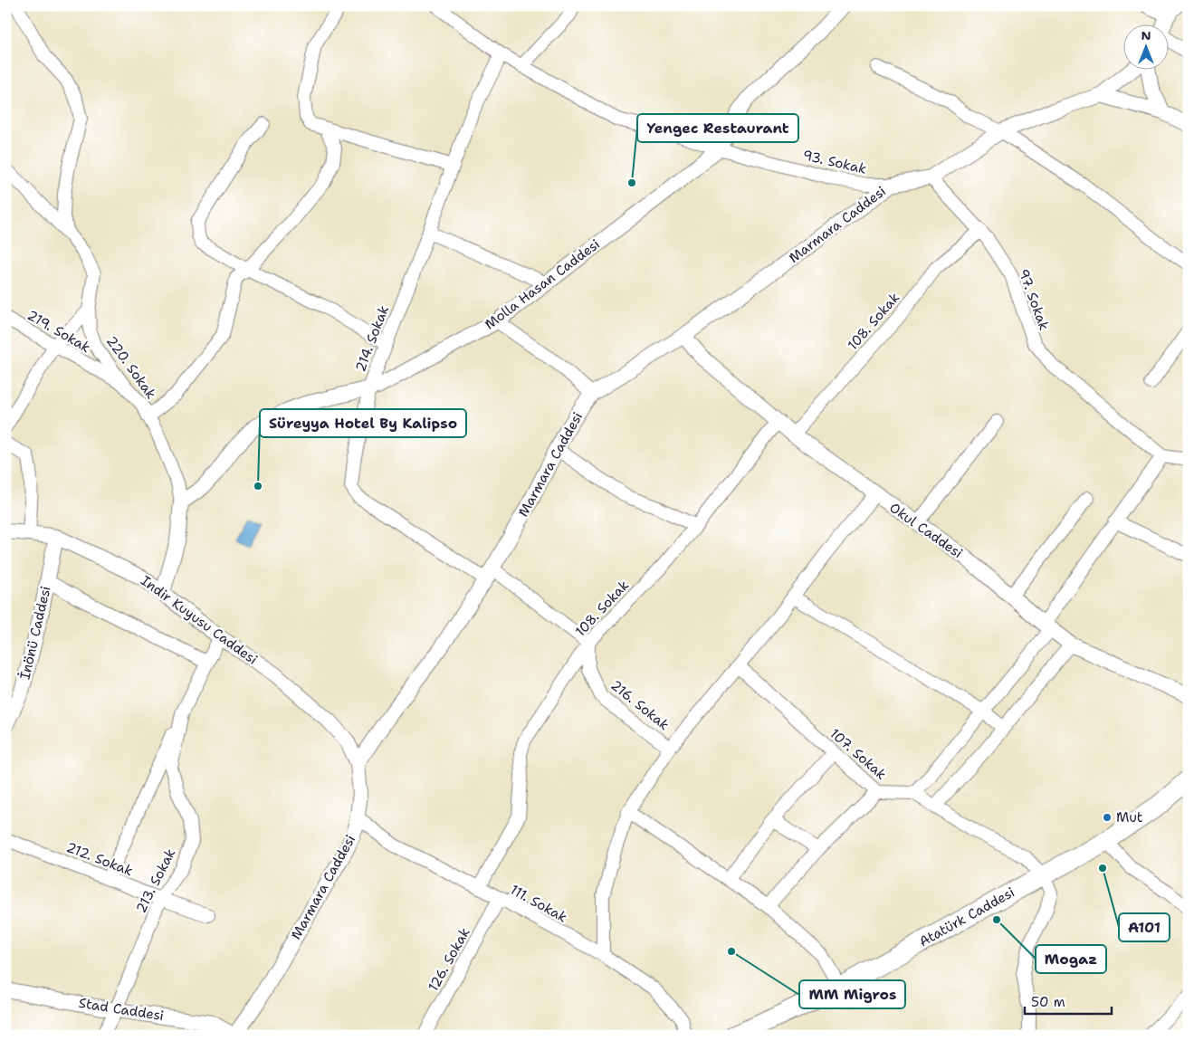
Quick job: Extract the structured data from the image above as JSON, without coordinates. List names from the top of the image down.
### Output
{
  "streets": {
    "main road": ["Atatürk Caddesi"],
    "street": [
      "93. Sokak",
      "Marmara Caddesi",
      "Molla Hasan Caddesi",
      "97. Sokak",
      "108. Sokak",
      "219. Sokak",
      "214. Sokak",
      "220. Sokak",
      "Okul Caddesi",
      "Indir Kuyusu Caddesi",
      "İnönü Caddesi",
      "216. Sokak",
      "107. Sokak",
      "212. Sokak",
      "213. Sokak",
      "111. Sokak",
      "126. Sokak",
      "Stad Caddesi"
    ]
  },
  "crossings": [
    ["93. Sokak", "Marmara Caddesi"],
    ["93. Sokak", "Molla Hasan Caddesi"],
    ["93. Sokak", "214. Sokak"],
    ["Marmara Caddesi", "97. Sokak"],
    ["Marmara Caddesi", "214. Sokak"],
    ["Marmara Caddesi", "Okul Caddesi"],
    ["Marmara Caddesi", "Indir Kuyusu Caddesi"],
    ["Marmara Caddesi", "111. Sokak"],
    ["Marmara Caddesi", "Stad Caddesi"],
    ["Molla Hasan Caddesi", "214. Sokak"],
    ["Molla Hasan Caddesi", "220. Sokak"],
    ["97. Sokak", "108. Sokak"],
    ["108. Sokak", "Okul Caddesi"],
    ["108. Sokak", "216. Sokak"],
    ["108. Sokak", "111. Sokak"],
    ["219. Sokak", "220. Sokak"],
    ["Indir Kuyusu Caddesi", "İnönü Caddesi"],
    ["Indir Kuyusu Caddesi", "213. Sokak"],
    ["107. Sokak", "Atatürk Caddesi"],
    ["212. Sokak", "213. Sokak"],
    ["213. Sokak", "Stad Caddesi"],
    ["111. Sokak", "126. Sokak"]
  ],
  "places": [
    "Yengec Restaurant",
    "Süreyya Hotel By Kalipso",
    "Mut",
    "A101",
    "Mogaz",
    "MM Migros"
  ],
  "scale_bar": "50 m",
  "north": "top"
}
